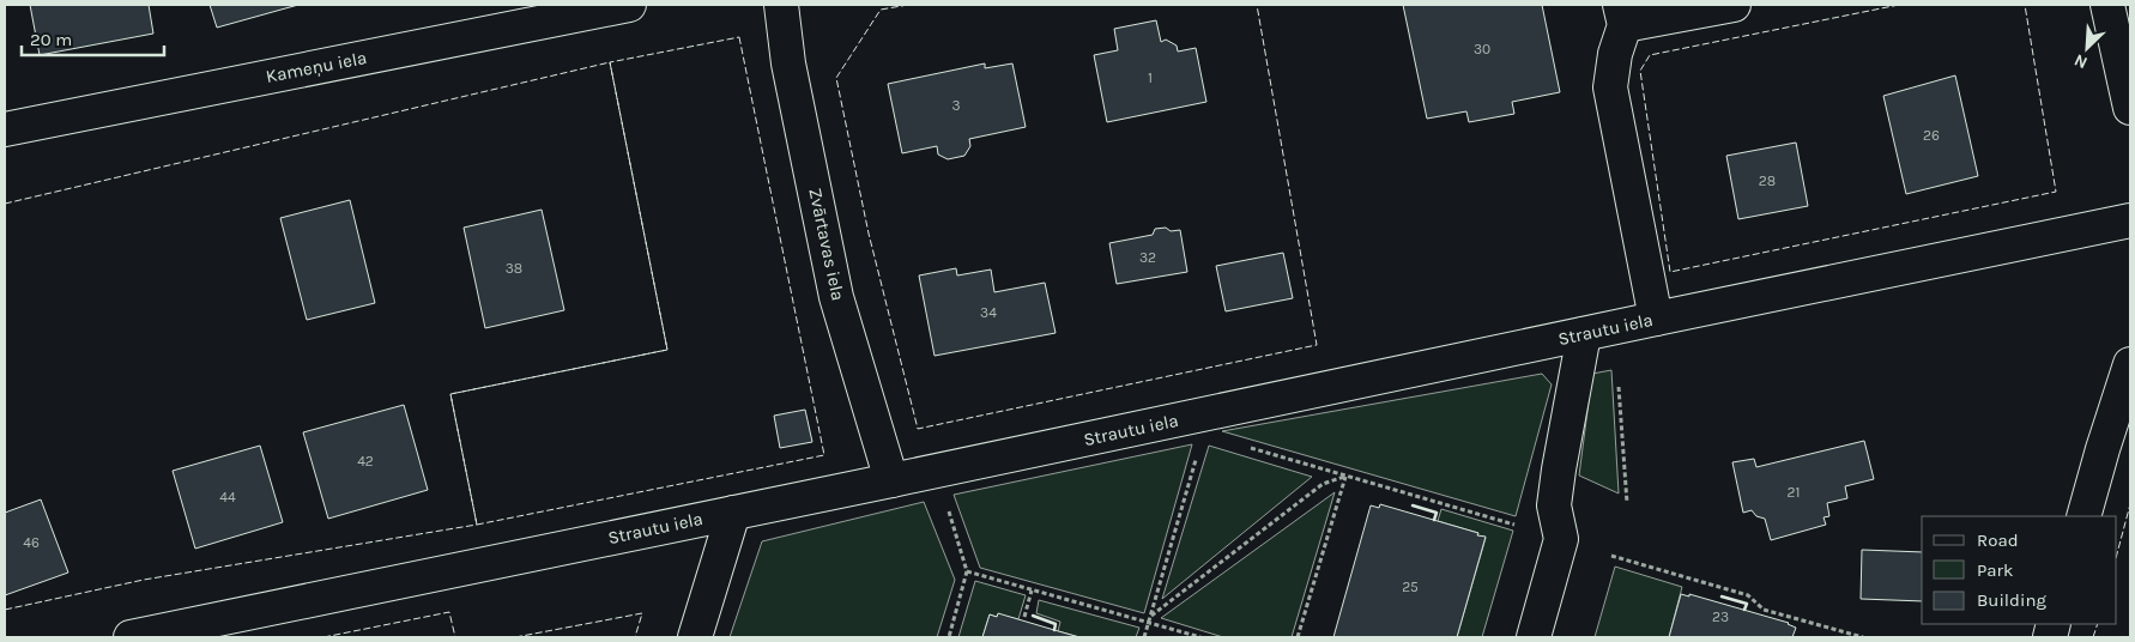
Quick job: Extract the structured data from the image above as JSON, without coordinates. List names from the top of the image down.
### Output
{
  "streets": {
    "street": ["Kameņu iela", "Zvārtavas iela", "Strautu iela"]
  },
  "crossings": [
    ["Zvārtavas iela", "Strautu iela"]
  ],
  "house_numbers": [
    "30",
    "1",
    "3",
    "26",
    "28",
    "32",
    "38",
    "34",
    "42",
    "21",
    "44",
    "46",
    "25",
    "23"
  ],
  "legend": ["Road", "Park", "Building"],
  "scale_bar": "20 m",
  "north": "bottom left"
}
